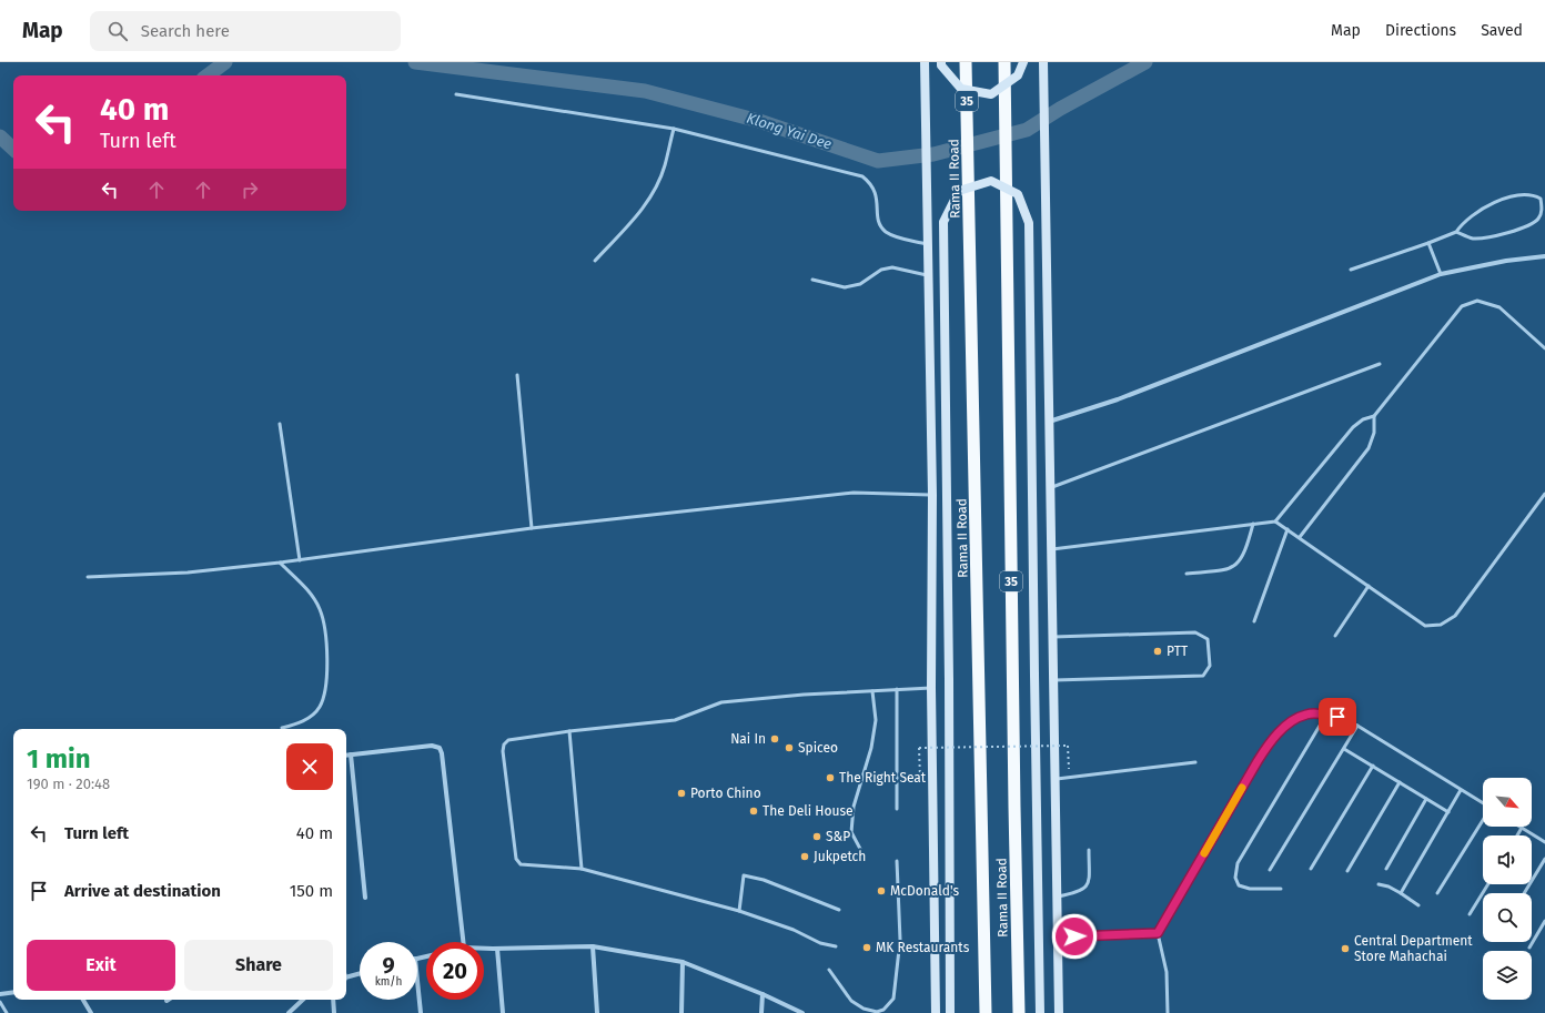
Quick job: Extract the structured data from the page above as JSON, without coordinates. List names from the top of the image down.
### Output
{
  "streets": {
    "highway": ["35", "Rama II Road"]
  },
  "water": ["Klong Yai Dee"],
  "places": [
    "PTT",
    "Nai In",
    "Spiceo",
    "The Right Seat",
    "Porto Chino",
    "The Deli House",
    "S&P",
    "Jukpetch",
    "McDonald's",
    "MK Restaurants",
    "Central Department Store Mahachai"
  ],
  "north": "bottom right",
  "page": {
    "header": "Map",
    "search": "Search here",
    "nav": ["Map", "Directions", "Saved"],
    "turn": ["40 m", "Turn left"],
    "heading": ["1 min", "190 m · 20:48"],
    "list": [
      {
        "name": "Turn left",
        "value": "40 m"
      },
      {
        "name": "Arrive at destination",
        "value": "150 m"
      }
    ],
    "buttons": ["Exit", "Share"],
    "speed": "9 km/h",
    "limit": "20"
  }
}
